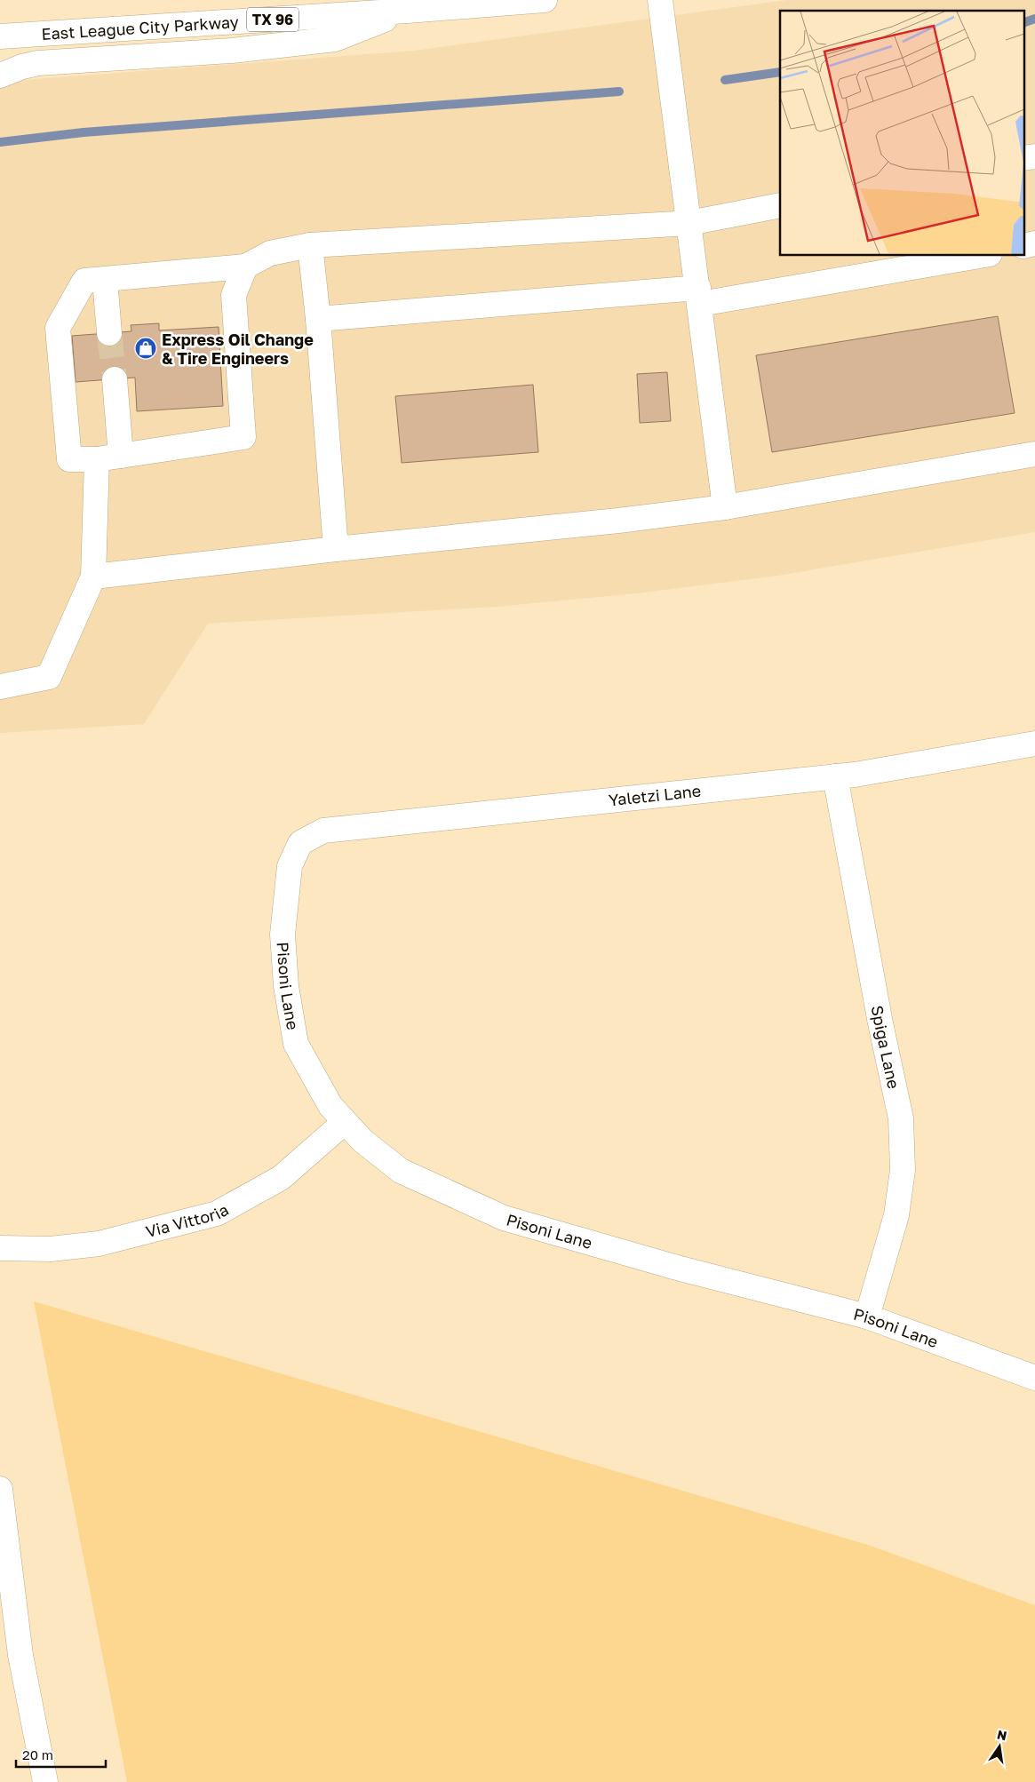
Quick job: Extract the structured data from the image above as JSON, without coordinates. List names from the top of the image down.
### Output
{
  "streets": {
    "street": [
      "TX 96",
      "East League City Parkway",
      "Yaletzi Lane",
      "Pisoni Lane",
      "Spiga Lane",
      "Via Vittoria"
    ]
  },
  "crossings": [
    ["Yaletzi Lane", "Pisoni Lane"],
    ["Yaletzi Lane", "Spiga Lane"],
    ["Pisoni Lane", "Spiga Lane"],
    ["Pisoni Lane", "Via Vittoria"]
  ],
  "places": {
    "shop": ["Express Oil Change & Tire Engineers"]
  },
  "scale_bar": "20 m",
  "north": "top"
}
